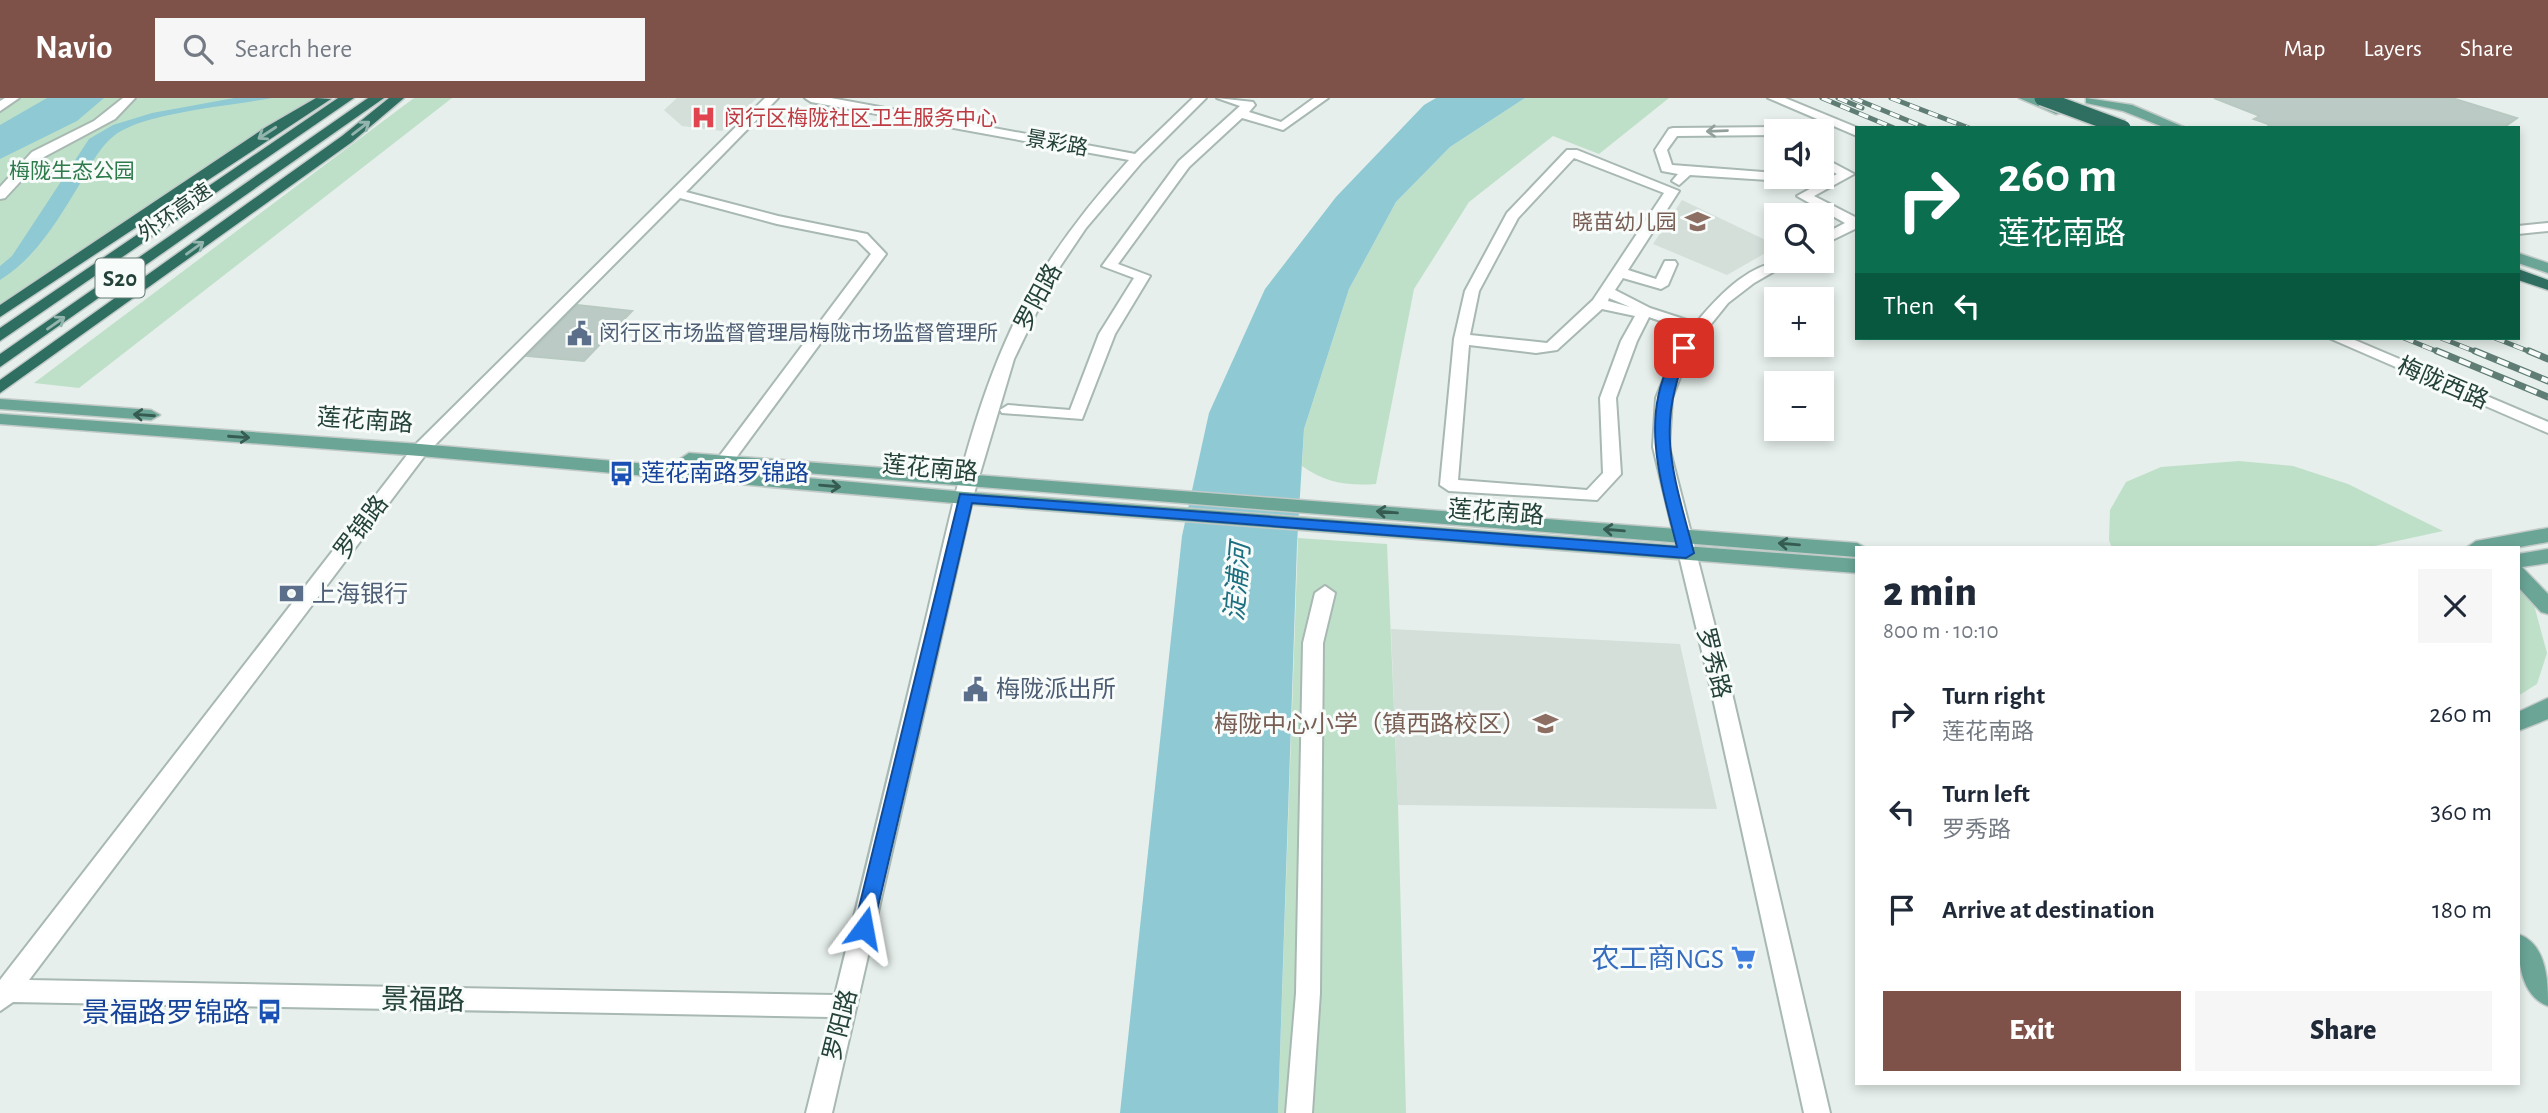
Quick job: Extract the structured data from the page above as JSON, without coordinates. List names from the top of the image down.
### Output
{
  "streets": {
    "highway": ["外环高速", "S20"],
    "main road": ["莲花南路"],
    "street": [
      "景彩路",
      "罗阳路",
      "梅陇西路",
      "罗锦路",
      "罗秀路",
      "景福路"
    ]
  },
  "crossings": [
    ["景彩路", "罗阳路"],
    ["罗阳路", "莲花南路"],
    ["罗阳路", "景福路"],
    ["莲花南路", "罗锦路"],
    ["莲花南路", "罗秀路"],
    ["罗锦路", "景福路"]
  ],
  "water": ["淀浦河"],
  "parks": ["梅陇生态公园"],
  "places": {
    "hospital": ["闵行区梅陇社区卫生服务中心"],
    "school or university": ["晓苗幼儿园", "梅陇中心小学（镇西路校区）"],
    "public building": ["闵行区市场监督管理局梅陇市场监督管理所", "梅陇派出所"],
    "bus stop": ["莲花南路罗锦路", "景福路罗锦路"],
    "bank": ["上海银行"],
    "supermarket": ["农工商NGS"]
  },
  "page": {
    "header": "Navio",
    "search": "Search here",
    "nav": ["Map", "Layers", "Share"],
    "map_buttons": ["+", "−"],
    "turn": ["260 m", "莲花南路"],
    "then": "Then",
    "heading": ["2 min", "800 m · 10:10"],
    "list": [
      {
        "name": "Turn right",
        "note": "莲花南路",
        "value": "260 m"
      },
      {
        "name": "Turn left",
        "note": "罗秀路",
        "value": "360 m"
      },
      {
        "name": "Arrive at destination",
        "value": "180 m"
      }
    ],
    "buttons": ["Exit", "Share"]
  }
}
